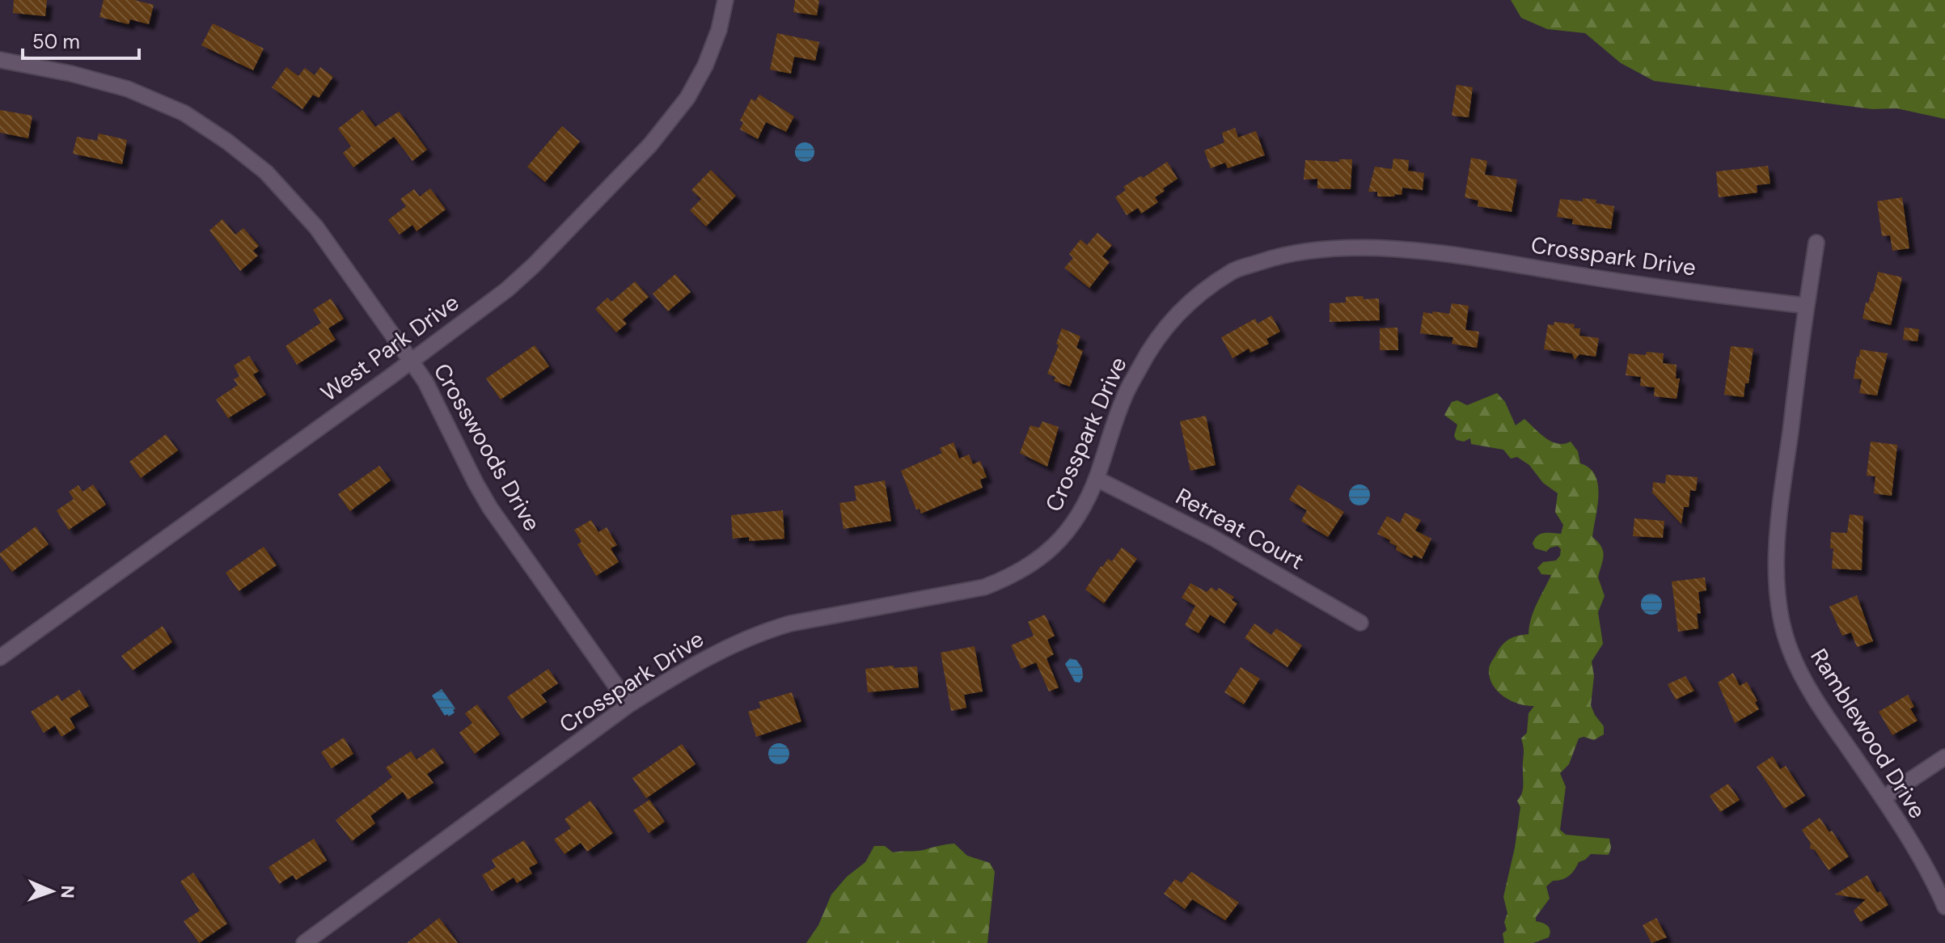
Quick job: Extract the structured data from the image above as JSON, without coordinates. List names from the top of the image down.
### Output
{
  "streets": {
    "street": [
      "Crosspark Drive",
      "West Park Drive",
      "Crosswoods Drive",
      "Retreat Court",
      "Ramblewood Drive"
    ]
  },
  "crossings": [
    ["Crosspark Drive", "Crosswoods Drive"],
    ["Crosspark Drive", "Retreat Court"],
    ["Crosspark Drive", "Ramblewood Drive"],
    ["West Park Drive", "Crosswoods Drive"]
  ],
  "scale_bar": "50 m",
  "north": "right"
}
